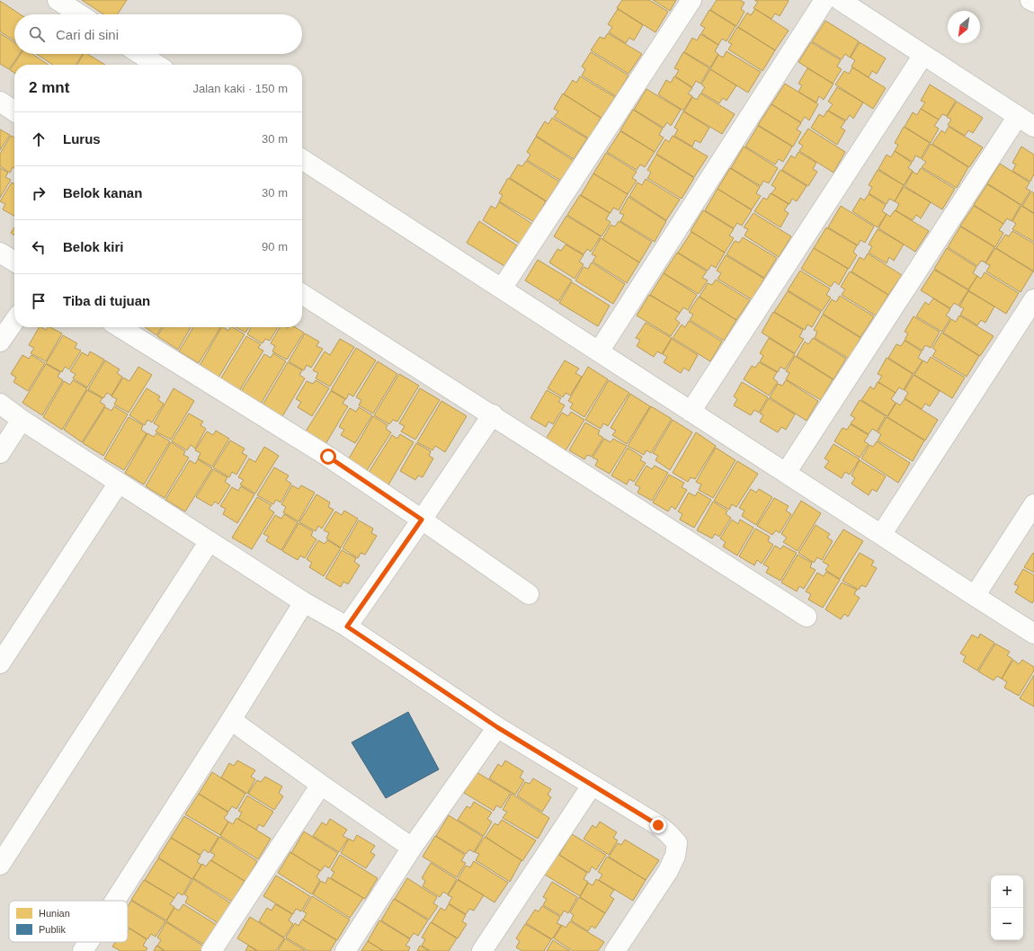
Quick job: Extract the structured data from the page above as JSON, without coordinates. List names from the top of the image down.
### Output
{
  "legend": ["Hunian", "Publik"],
  "north": "bottom left",
  "page": {
    "search": "Cari di sini",
    "heading": ["2 mnt", "Jalan kaki · 150 m"],
    "list": [
      ["Lurus", "30 m"],
      ["Belok kanan", "30 m"],
      ["Belok kiri", "90 m"],
      "Tiba di tujuan"
    ],
    "map_buttons": ["+", "−"]
  }
}
